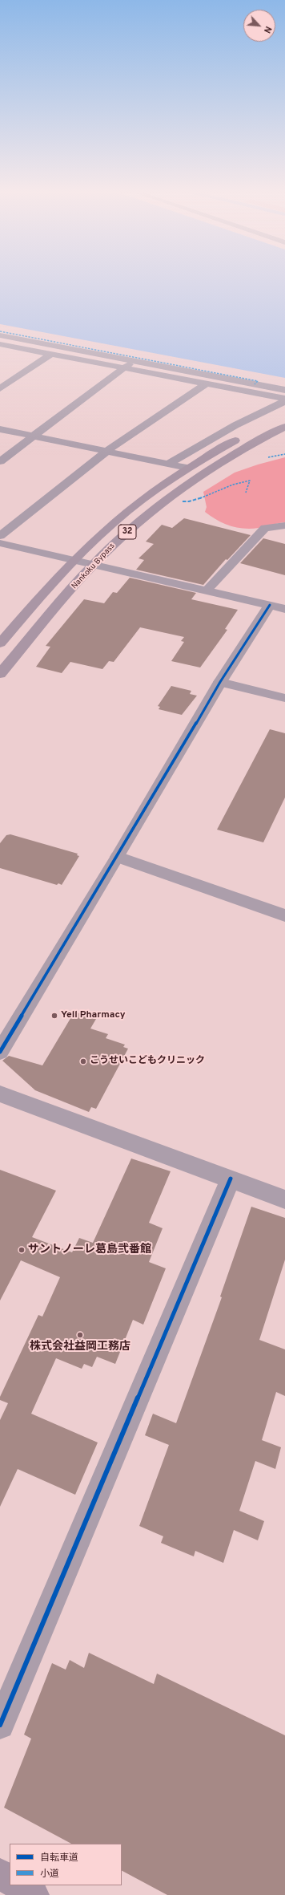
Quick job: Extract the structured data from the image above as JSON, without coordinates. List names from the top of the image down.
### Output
{
  "streets": {
    "highway": ["32", "Nankoku Bypass"]
  },
  "places": [
    "Yell Pharmacy",
    "こうせいこどもクリニック",
    "サントノーレ葛島弐番館",
    "株式会社益岡工務店"
  ],
  "legend": ["自転車道", "小道"],
  "north": "bottom right"
}
